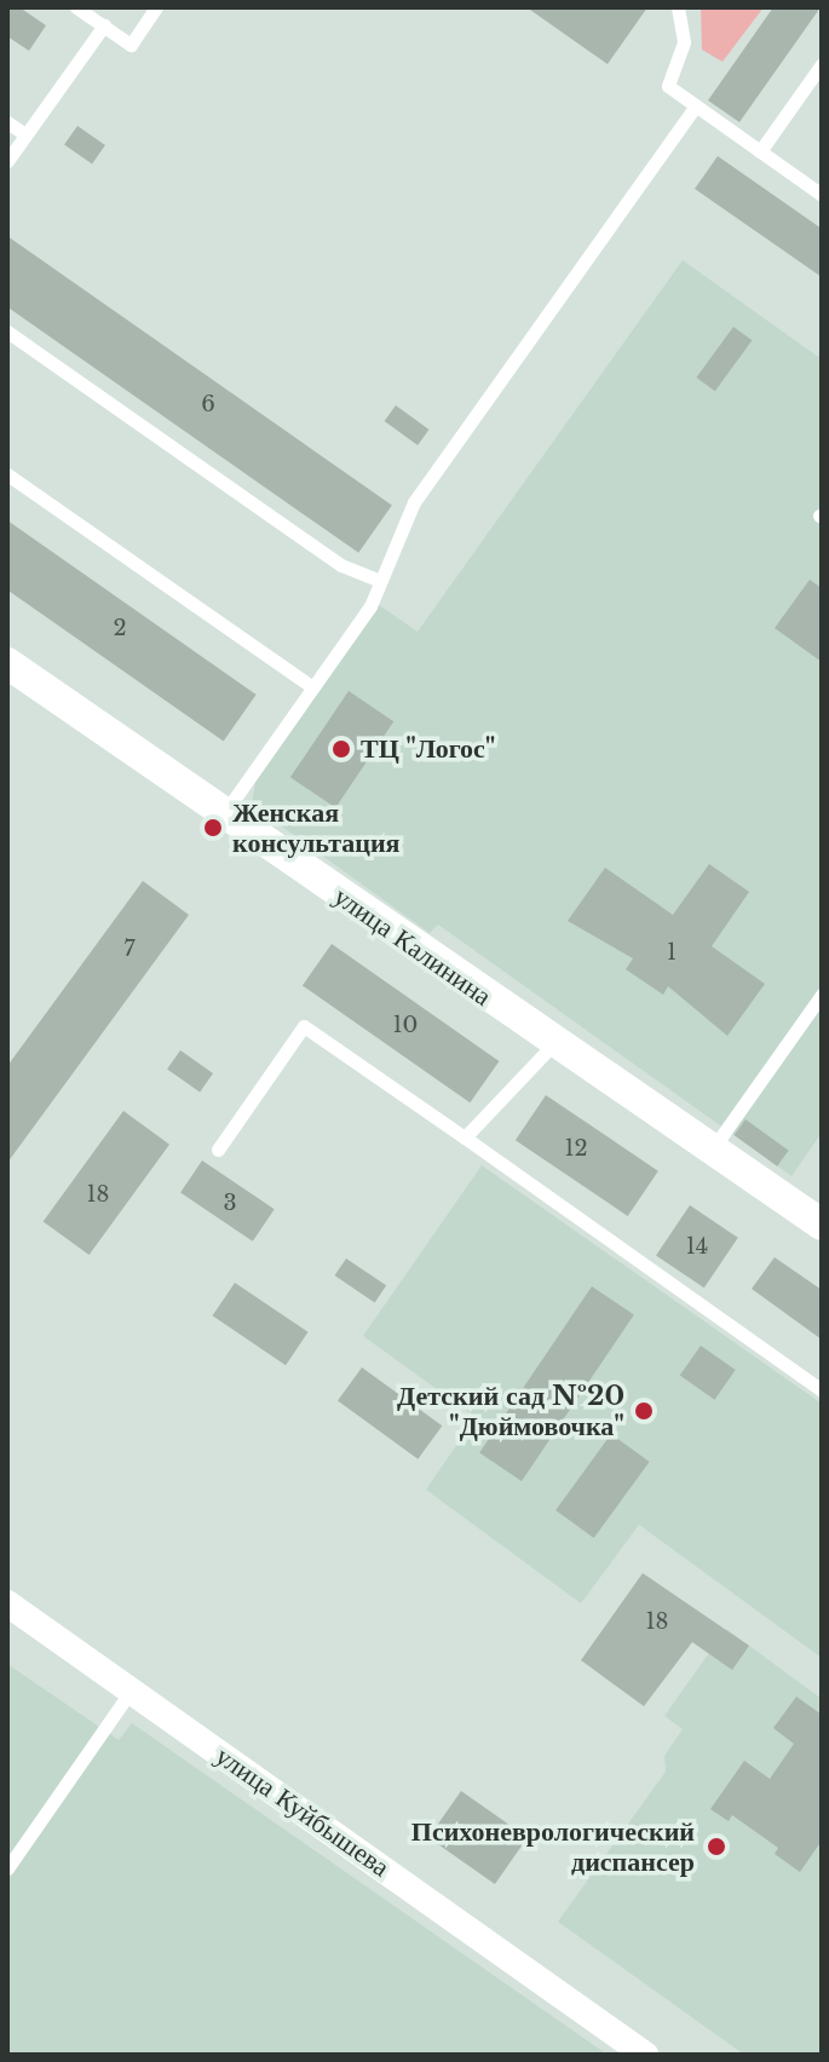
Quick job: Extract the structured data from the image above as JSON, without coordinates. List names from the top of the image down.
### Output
{
  "streets": {
    "street": ["улица Калинина", "улица Куйбышева"]
  },
  "places": [
    "ТЦ \"Логос\"",
    "Женская консультация",
    "Детский сад №20 \"Дюймовочка\"",
    "Психоневрологический диспансер"
  ],
  "house_numbers": [
    "6",
    "2",
    "7",
    "1",
    "10",
    "12",
    "18",
    "3",
    "14",
    "18"
  ]
}
